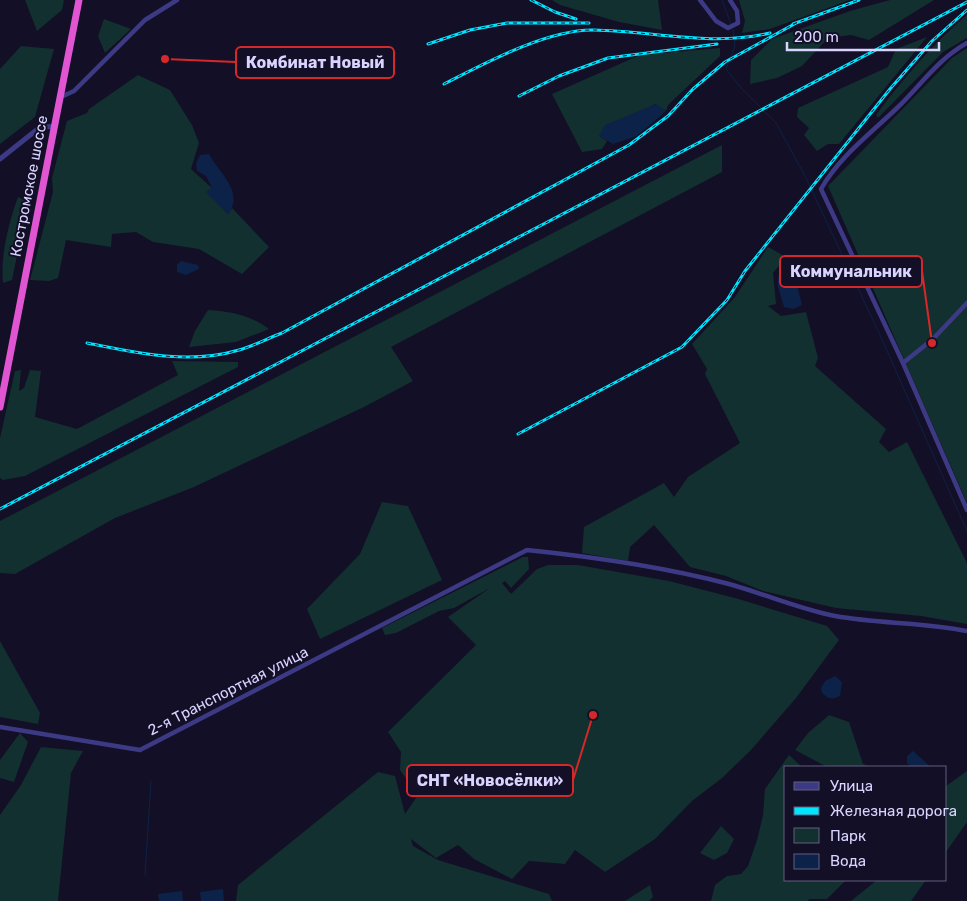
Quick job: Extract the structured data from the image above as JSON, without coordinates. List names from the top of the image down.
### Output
{
  "streets": {
    "highway": ["Костромское шоссе"],
    "street": ["2-я Транспортная улица"]
  },
  "places": ["Комбинат Новый", "Коммунальник", "СНТ «Новосёлки»"],
  "legend": [
    "Улица",
    "Железная дорога",
    "Парк",
    "Вода"
  ],
  "scale_bar": "200 m"
}
